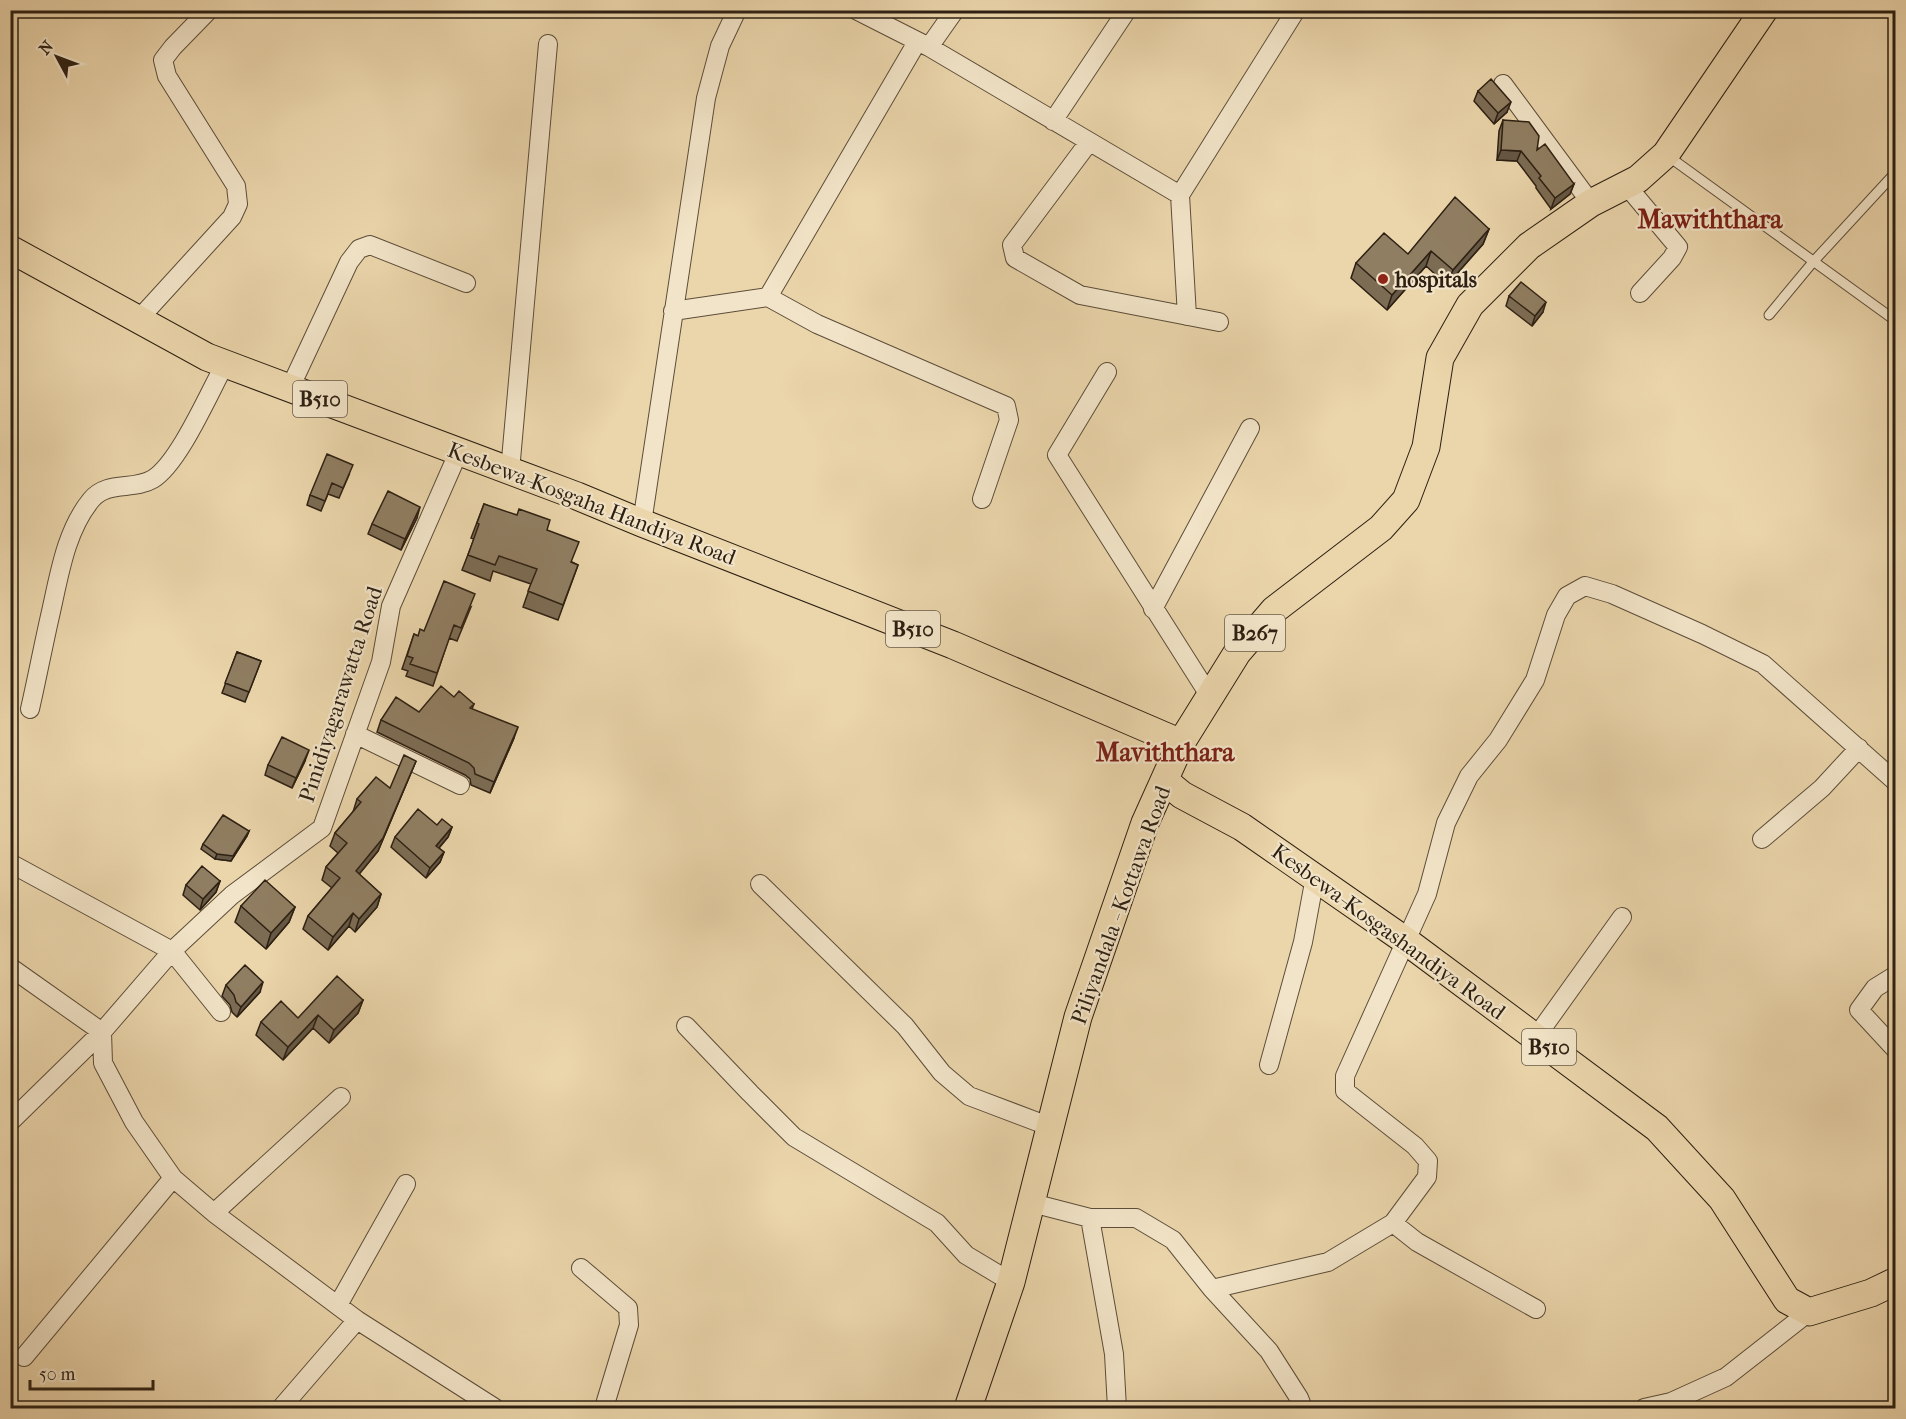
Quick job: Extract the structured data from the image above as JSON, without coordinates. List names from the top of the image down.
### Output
{
  "streets": {
    "main road": [
      "B510",
      "Kesbewa-Kosgaha Handiya Road",
      "B267",
      "Piliyandala - Kottawa Road",
      "Kesbewa-Kosgashandiya Road"
    ],
    "street": ["Pinidiyagarawatta Road"]
  },
  "crossings": [
    ["Kesbewa-Kosgaha Handiya Road", "Pinidiyagarawatta Road"],
    ["Kesbewa-Kosgaha Handiya Road", "Piliyandala - Kottawa Road"],
    ["Piliyandala - Kottawa Road", "Kesbewa-Kosgashandiya Road"]
  ],
  "districts": ["Mawiththara", "Maviththara"],
  "places": ["hospitals"],
  "scale_bar": "50 m",
  "north": "top left"
}
